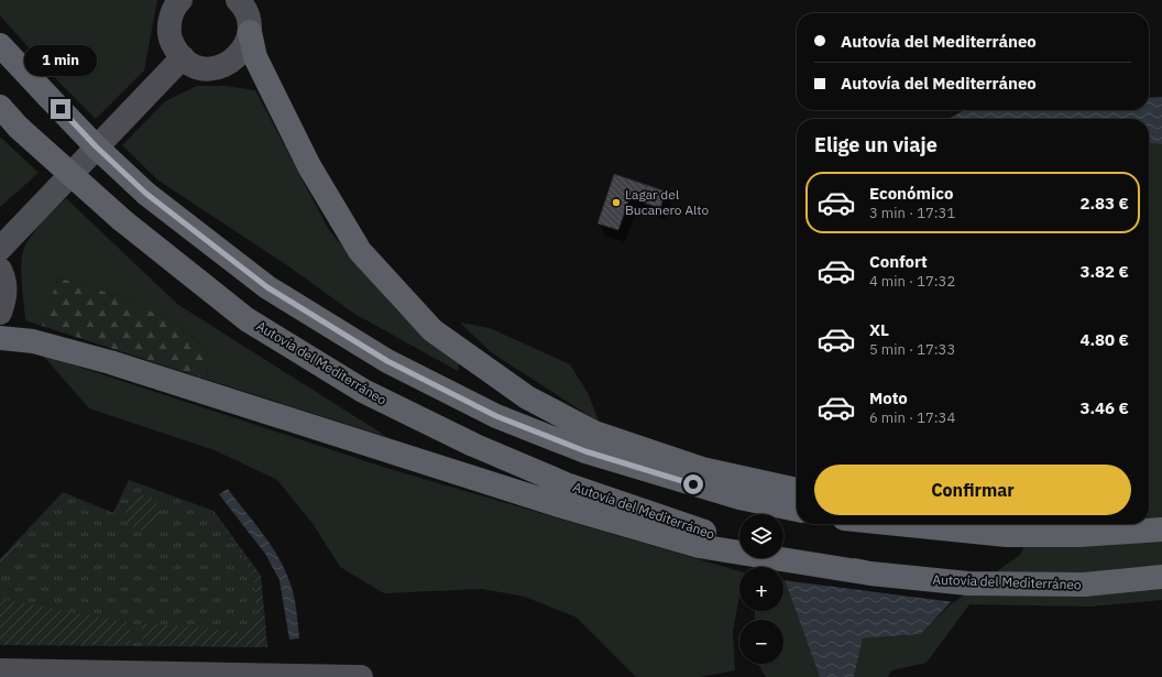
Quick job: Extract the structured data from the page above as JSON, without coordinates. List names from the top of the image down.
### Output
{
  "streets": {
    "highway": ["Autovía del Mediterráneo"]
  },
  "places": ["Lagar del Bucanero Alto"],
  "page": {
    "banner": ["Autovía del Mediterráneo", "Autovía del Mediterráneo"],
    "bubble": "1 min",
    "heading": "Elige un viaje",
    "list": [
      {
        "name": "Económico",
        "note": "3 min · 17:31",
        "value": "2.83 €"
      },
      {
        "name": "Confort",
        "note": "4 min · 17:32",
        "value": "3.82 €"
      },
      {
        "name": "XL",
        "note": "5 min · 17:33",
        "value": "4.80 €"
      },
      {
        "name": "Moto",
        "note": "6 min · 17:34",
        "value": "3.46 €"
      }
    ],
    "buttons": "Confirmar",
    "map_buttons": ["+", "−"]
  }
}
